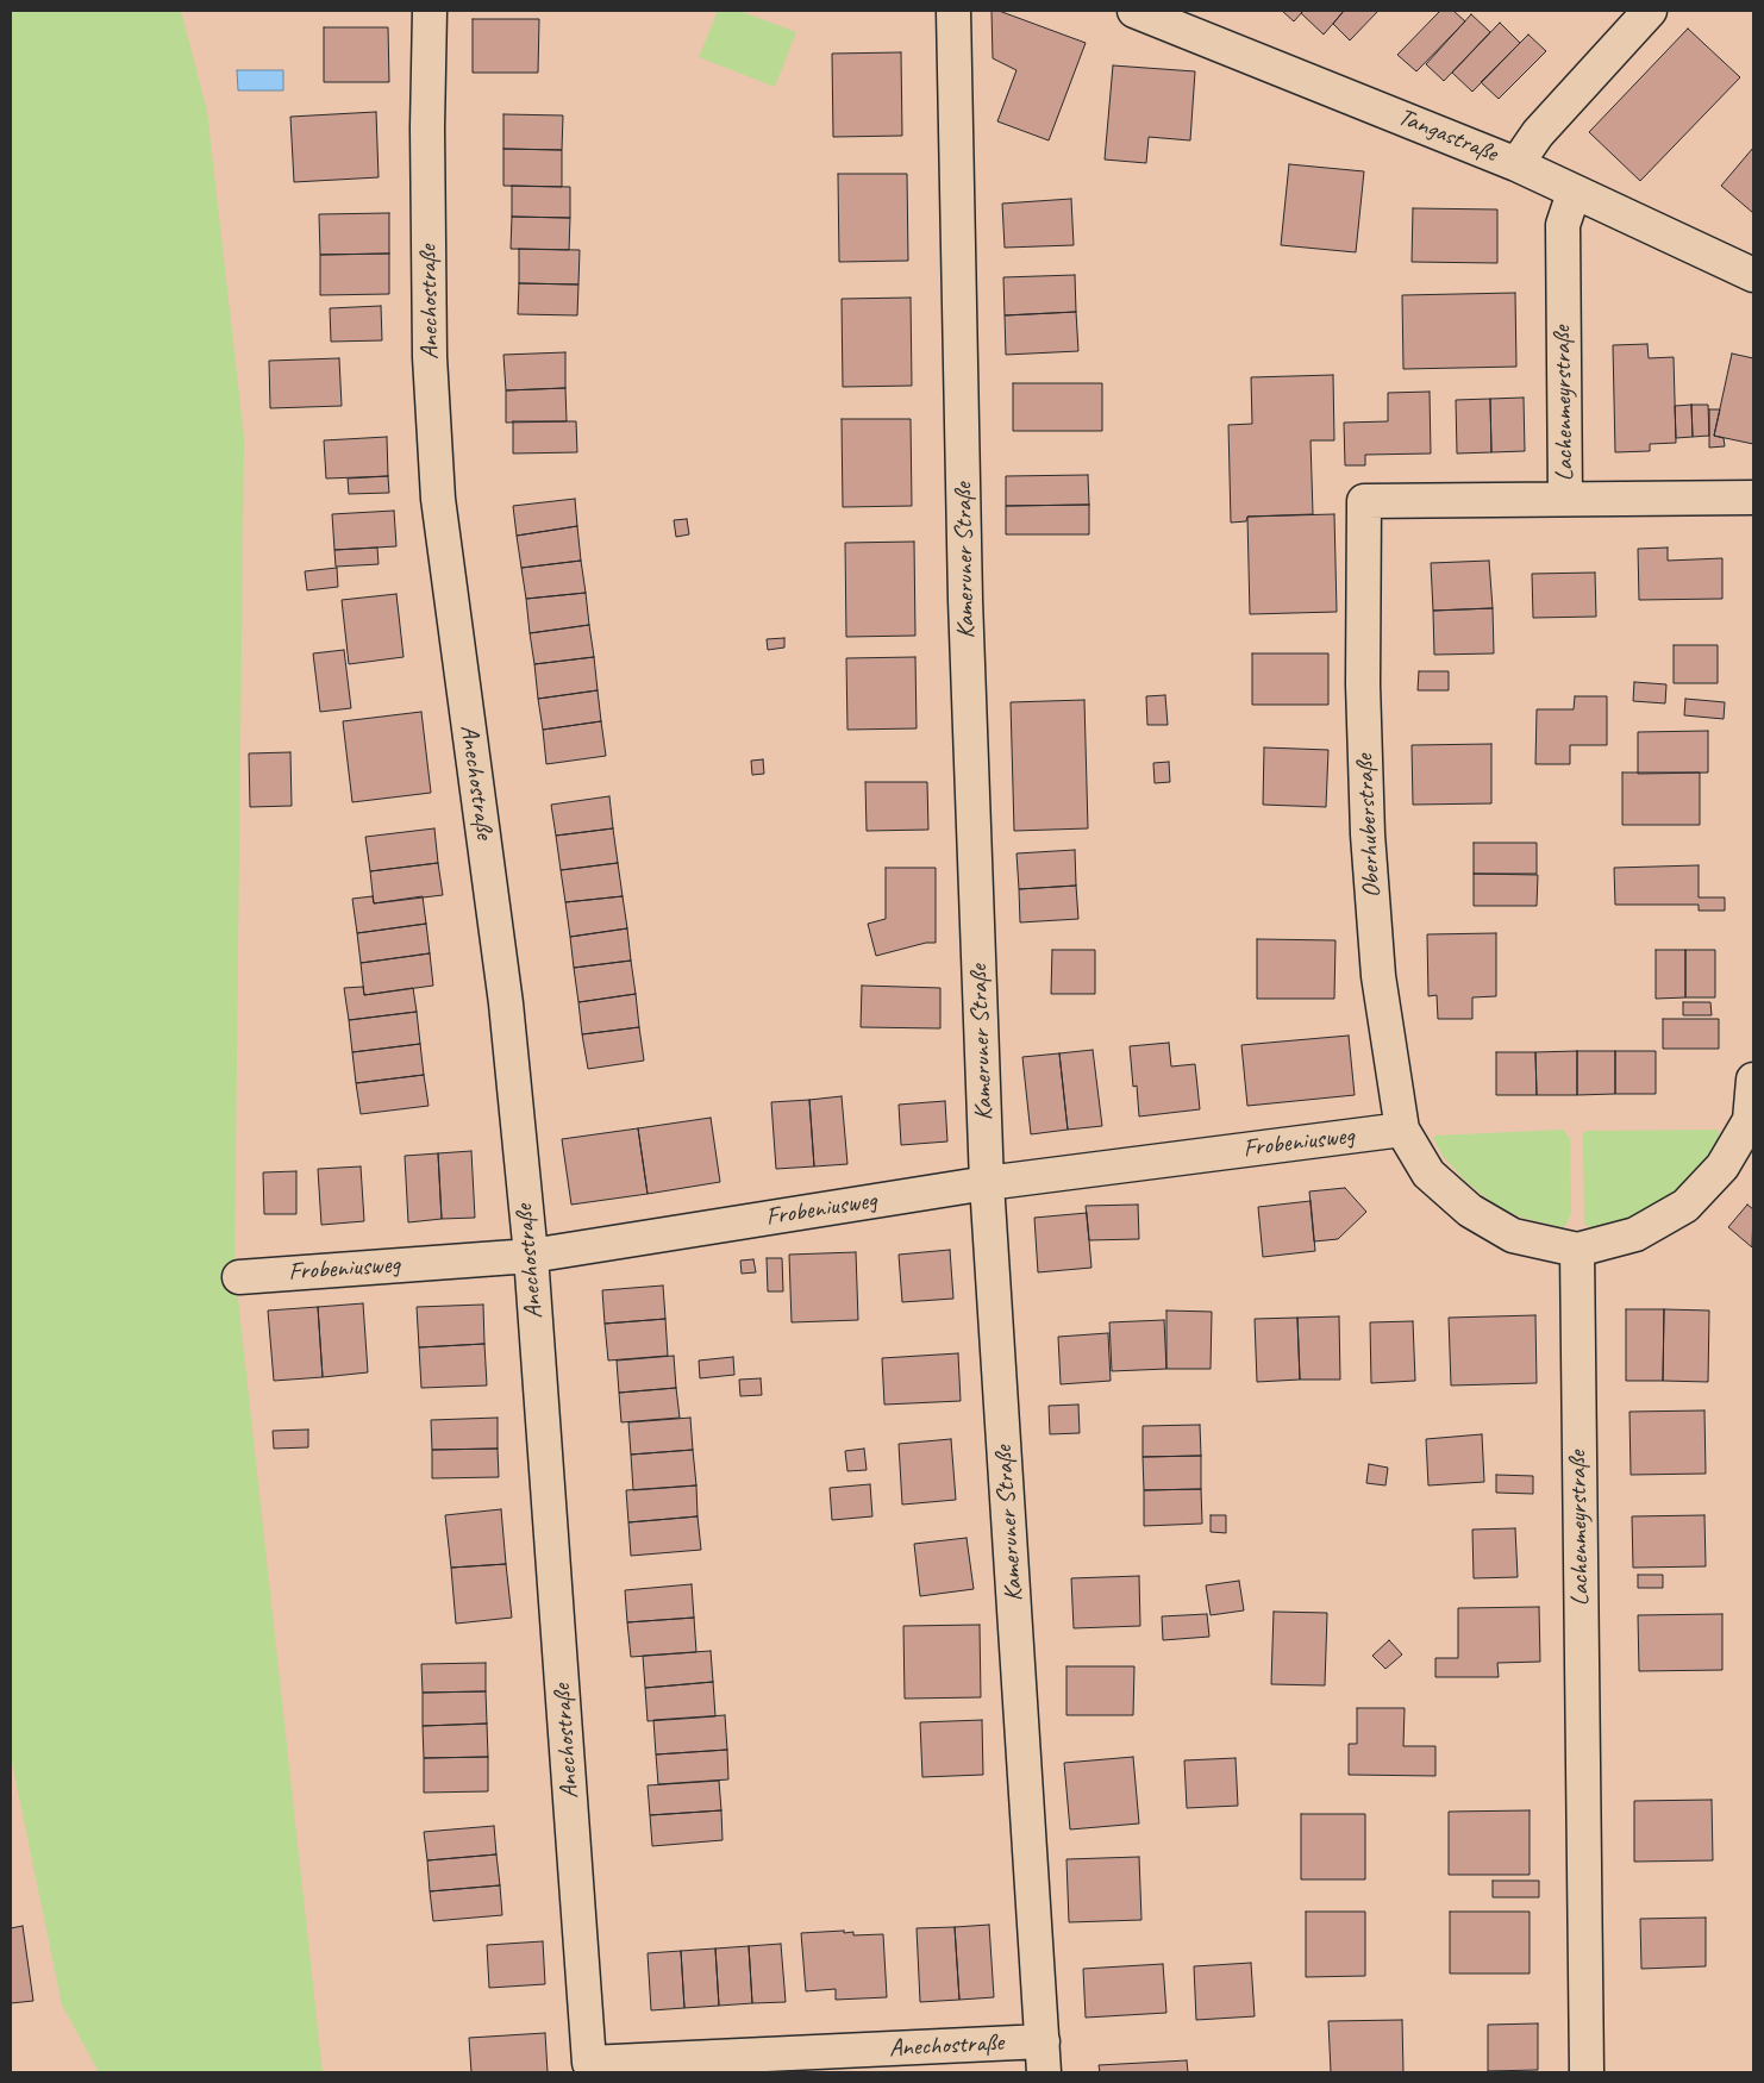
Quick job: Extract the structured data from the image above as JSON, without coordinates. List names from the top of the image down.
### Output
{
  "streets": {
    "street": [
      "Tangastraße",
      "Anechostraße",
      "Lachenmeyrstraße",
      "Kameruner Straße",
      "Oberhuberstraße",
      "Frobeniusweg"
    ]
  },
  "crossings": [
    ["Tangastraße", "Lachenmeyrstraße"],
    ["Anechostraße", "Kameruner Straße"],
    ["Anechostraße", "Frobeniusweg"],
    ["Lachenmeyrstraße", "Oberhuberstraße"],
    ["Kameruner Straße", "Frobeniusweg"],
    ["Oberhuberstraße", "Frobeniusweg"]
  ]
}
